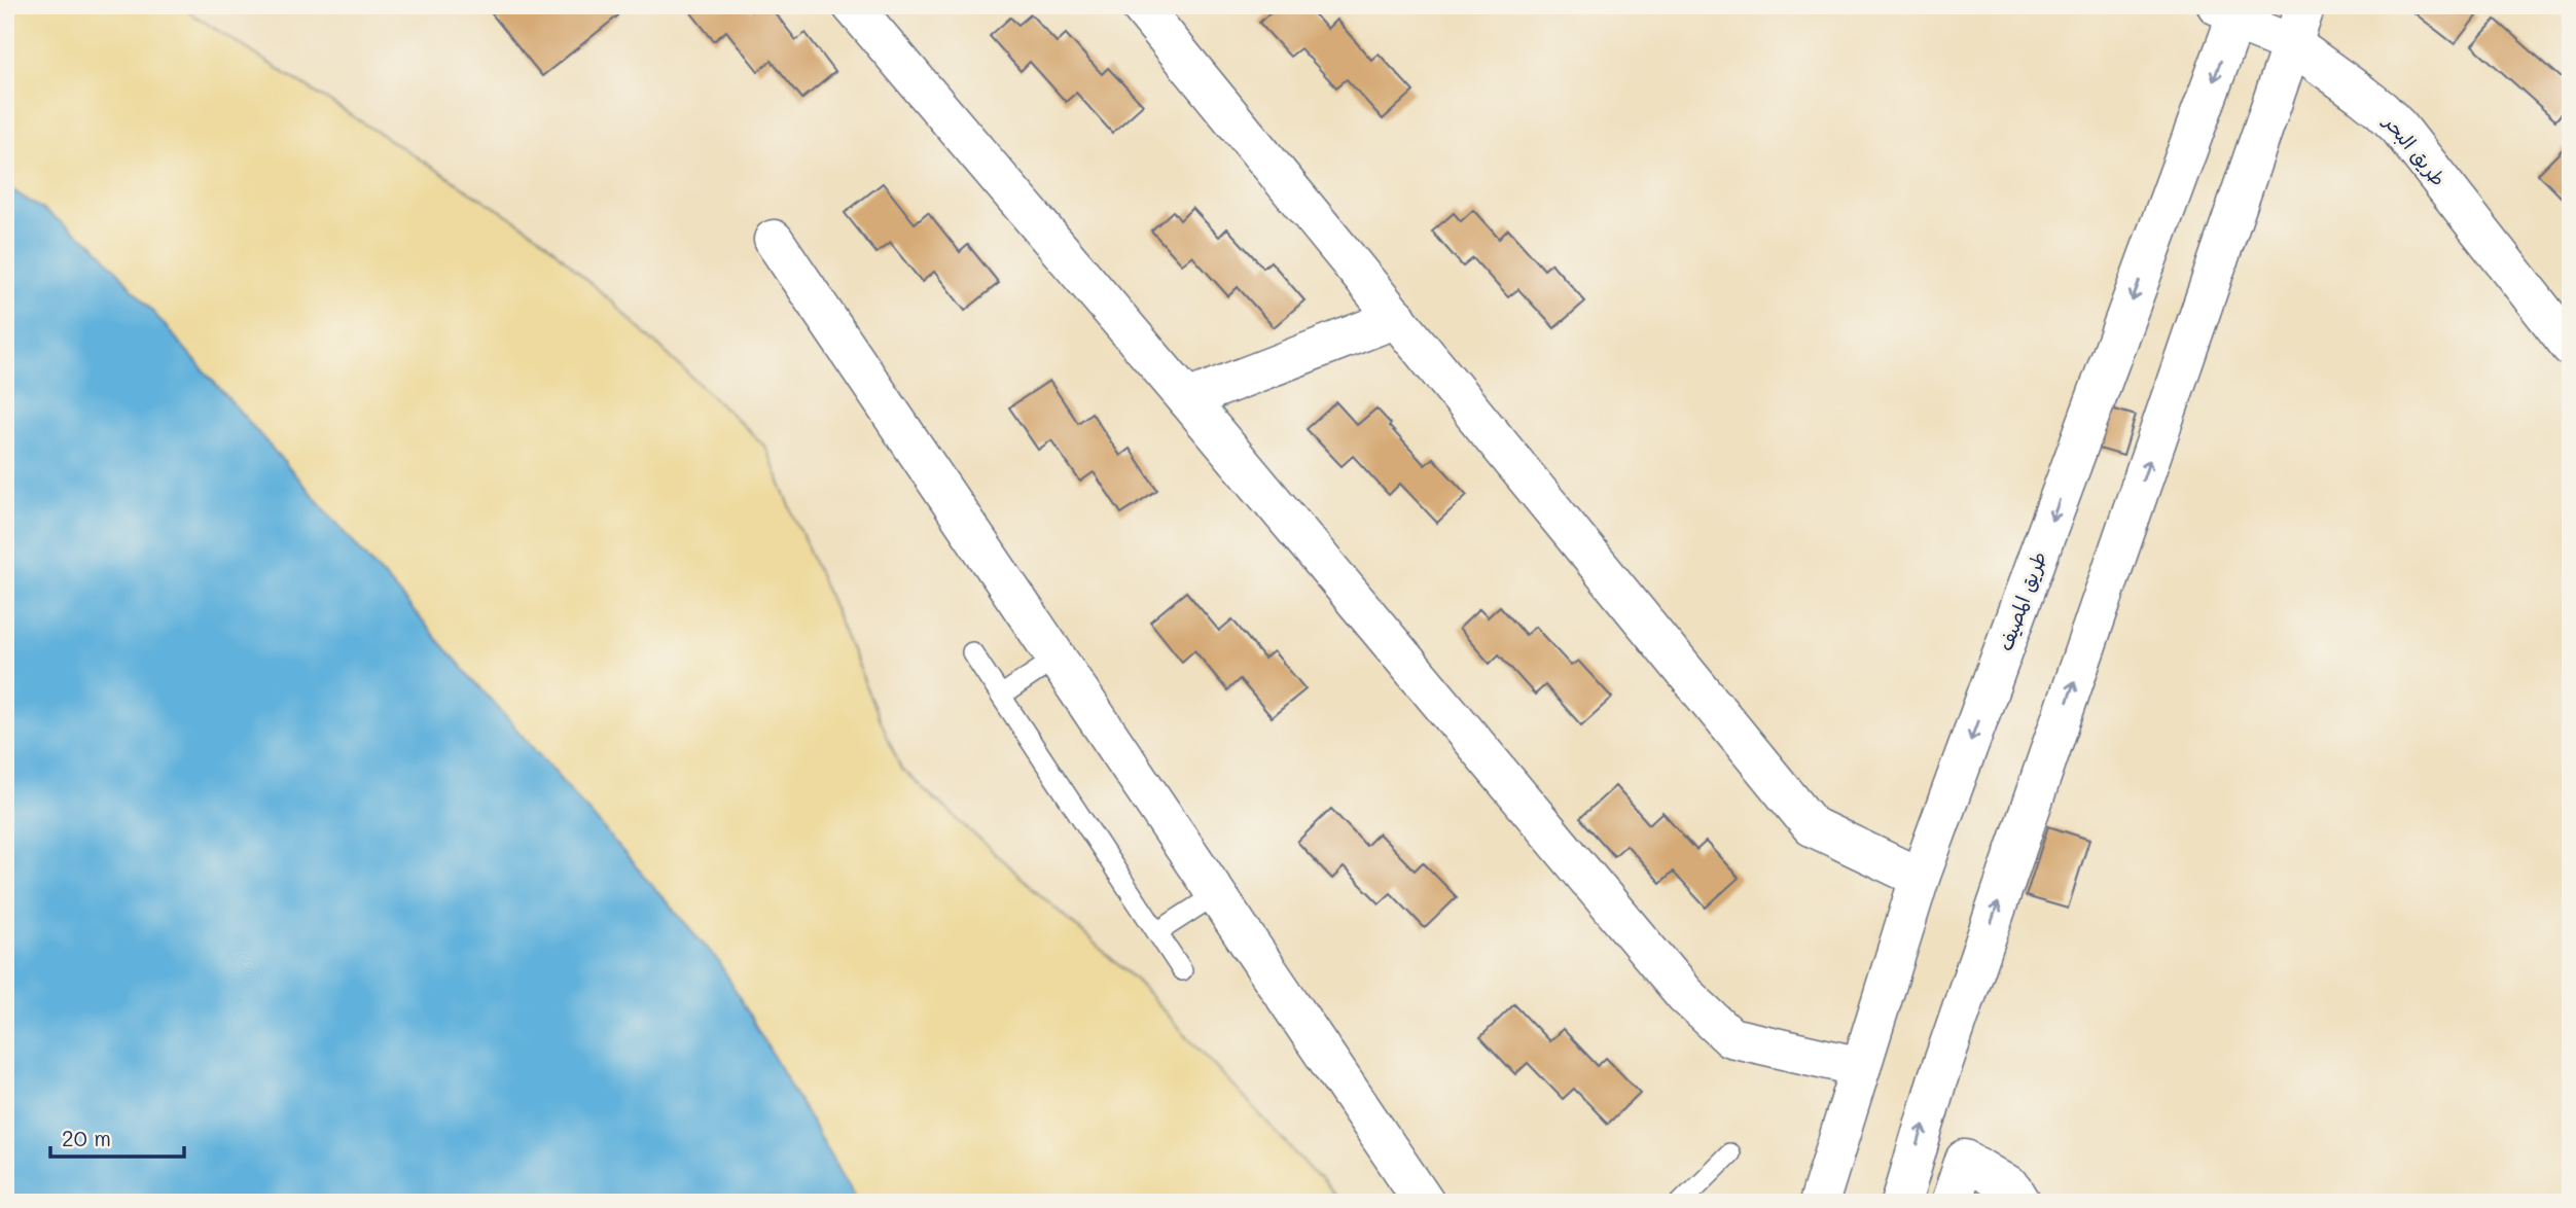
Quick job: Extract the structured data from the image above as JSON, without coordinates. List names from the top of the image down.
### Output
{
  "streets": {
    "street": ["طريق البحر", "طريق المصيف"]
  },
  "crossings": [
    ["طريق البحر", "طريق المصيف"]
  ],
  "scale_bar": "20 m"
}
